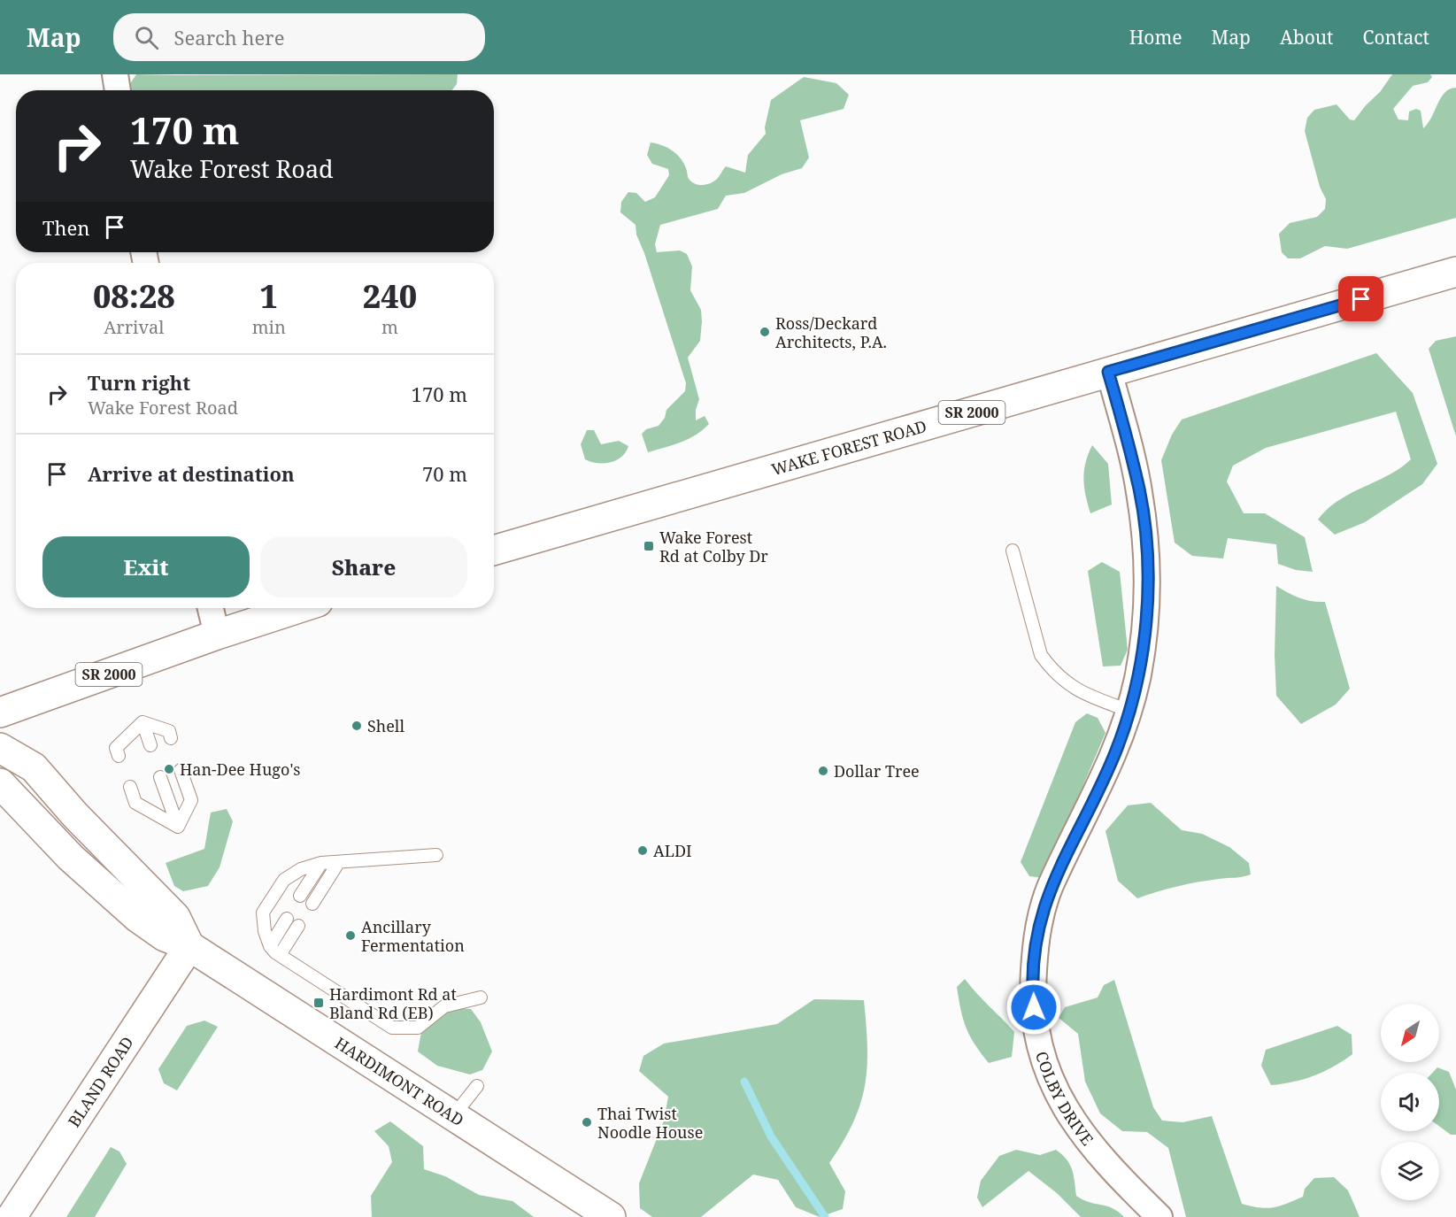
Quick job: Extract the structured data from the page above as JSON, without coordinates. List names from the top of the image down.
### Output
{
  "streets": {
    "street": [
      "SR 2000",
      "WAKE FOREST ROAD",
      "BLAND ROAD",
      "HARDIMONT ROAD",
      "COLBY DRIVE"
    ]
  },
  "crossings": [
    ["WAKE FOREST ROAD", "COLBY DRIVE"],
    ["BLAND ROAD", "HARDIMONT ROAD"]
  ],
  "places": {
    "other": [
      "Ross/Deckard Architects, P.A.",
      "Shell",
      "Han-Dee Hugo's",
      "Dollar Tree",
      "ALDI",
      "Ancillary Fermentation",
      "Thai Twist Noodle House"
    ],
    "transit": ["Wake Forest Rd at Colby Dr", "Hardimont Rd at Bland Rd (EB)"]
  },
  "north": "bottom left",
  "page": {
    "header": "Map",
    "search": "Search here",
    "nav": [
      "Home",
      "Map",
      "About",
      "Contact"
    ],
    "turn": ["170 m", "Wake Forest Road"],
    "then": "Then",
    "eta": [
      "08:28",
      "Arrival",
      "1",
      "min",
      "240",
      "m"
    ],
    "list": [
      {
        "name": "Turn right",
        "note": "Wake Forest Road",
        "value": "170 m"
      },
      {
        "name": "Arrive at destination",
        "value": "70 m"
      }
    ],
    "buttons": ["Exit", "Share"]
  }
}
